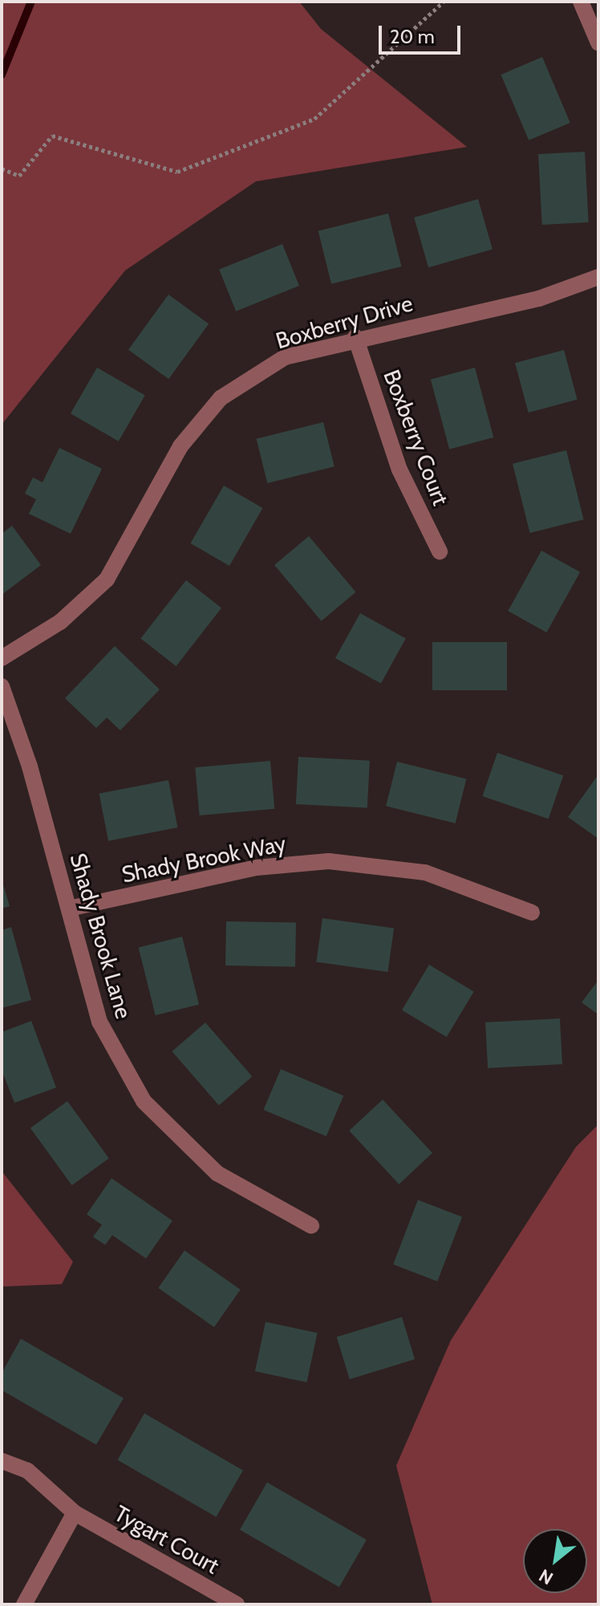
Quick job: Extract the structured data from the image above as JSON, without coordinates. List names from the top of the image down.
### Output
{
  "streets": {
    "street": [
      "Boxberry Drive",
      "Boxberry Court",
      "Shady Brook Way",
      "Shady Brook Lane",
      "Tygart Court"
    ]
  },
  "crossings": [
    ["Boxberry Drive", "Boxberry Court"],
    ["Shady Brook Way", "Shady Brook Lane"]
  ],
  "scale_bar": "20 m",
  "north": "bottom left"
}
